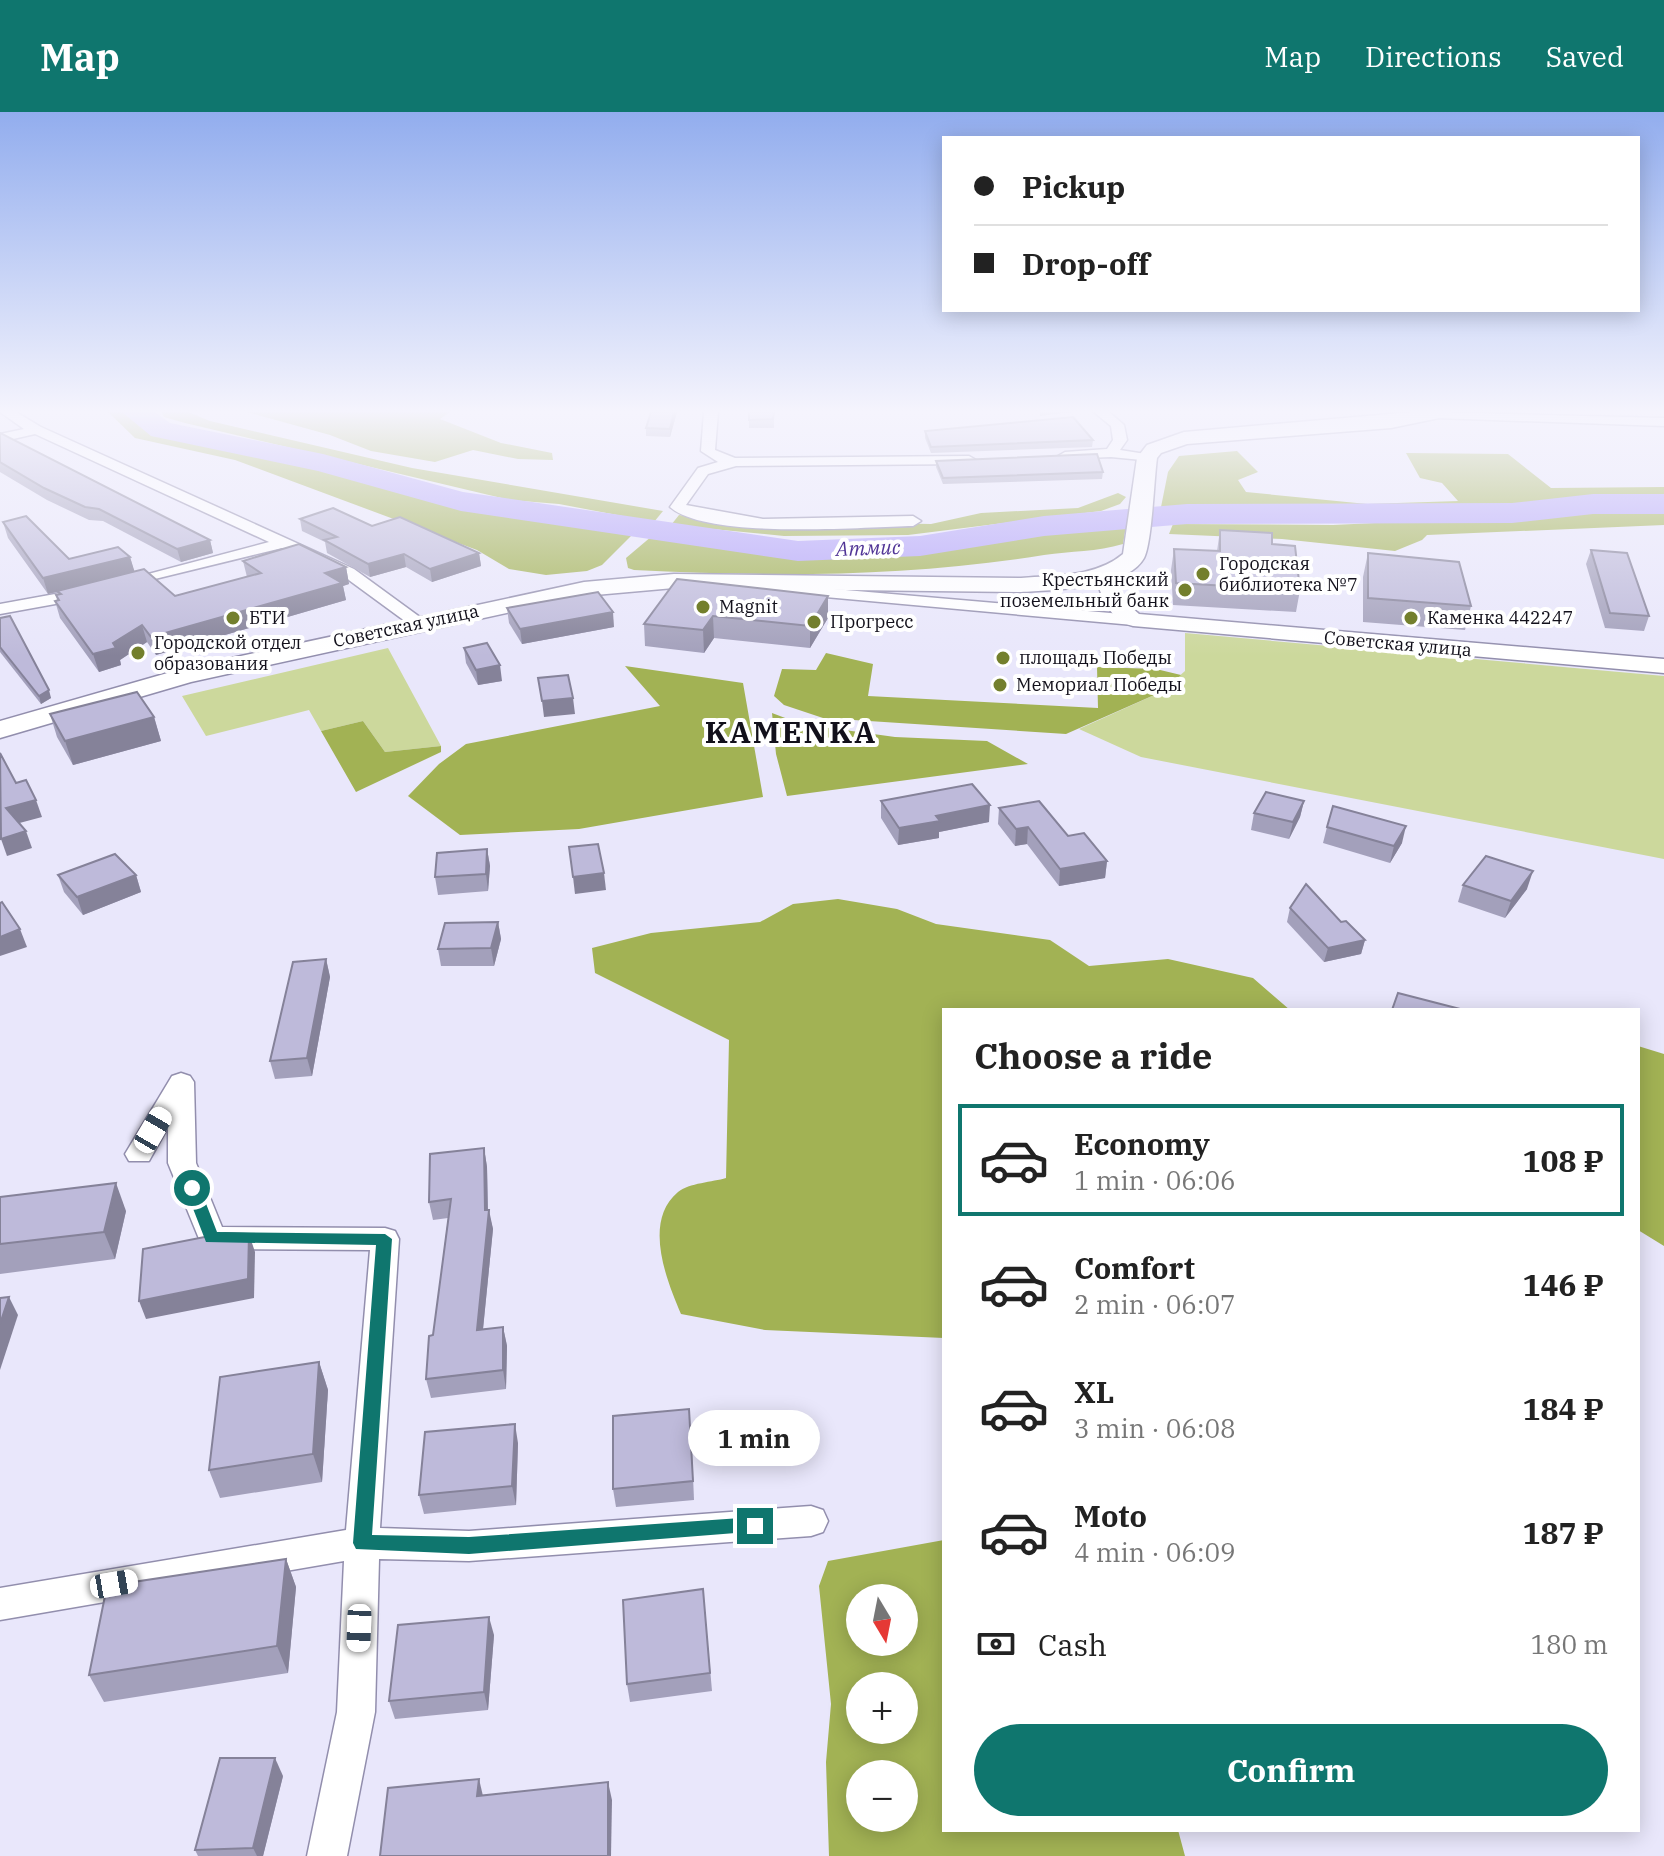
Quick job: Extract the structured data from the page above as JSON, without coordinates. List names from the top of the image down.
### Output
{
  "streets": {
    "main road": ["Советская улица"]
  },
  "districts": ["KAMENKA"],
  "water": ["Атмис"],
  "places": [
    "Городская библиотека №7",
    "Крестьянский поземельный банк",
    "Magnit",
    "БТИ",
    "Каменка 442247",
    "Прогресс",
    "Городской отдел образования",
    "площадь Победы",
    "Мемориал Победы"
  ],
  "north": "bottom",
  "page": {
    "header": "Map",
    "nav": ["Map", "Directions", "Saved"],
    "banner": ["Pickup", "Drop-off"],
    "heading": "Choose a ride",
    "list": [
      {
        "name": "Economy",
        "note": "1 min · 06:06",
        "value": "108 ₽"
      },
      {
        "name": "Comfort",
        "note": "2 min · 06:07",
        "value": "146 ₽"
      },
      {
        "name": "XL",
        "note": "3 min · 06:08",
        "value": "184 ₽"
      },
      {
        "name": "Moto",
        "note": "4 min · 06:09",
        "value": "187 ₽"
      }
    ],
    "bubble": "1 min",
    "map_buttons": ["+", "−"],
    "pay": ["Cash", "180 m"],
    "buttons": "Confirm"
  }
}
